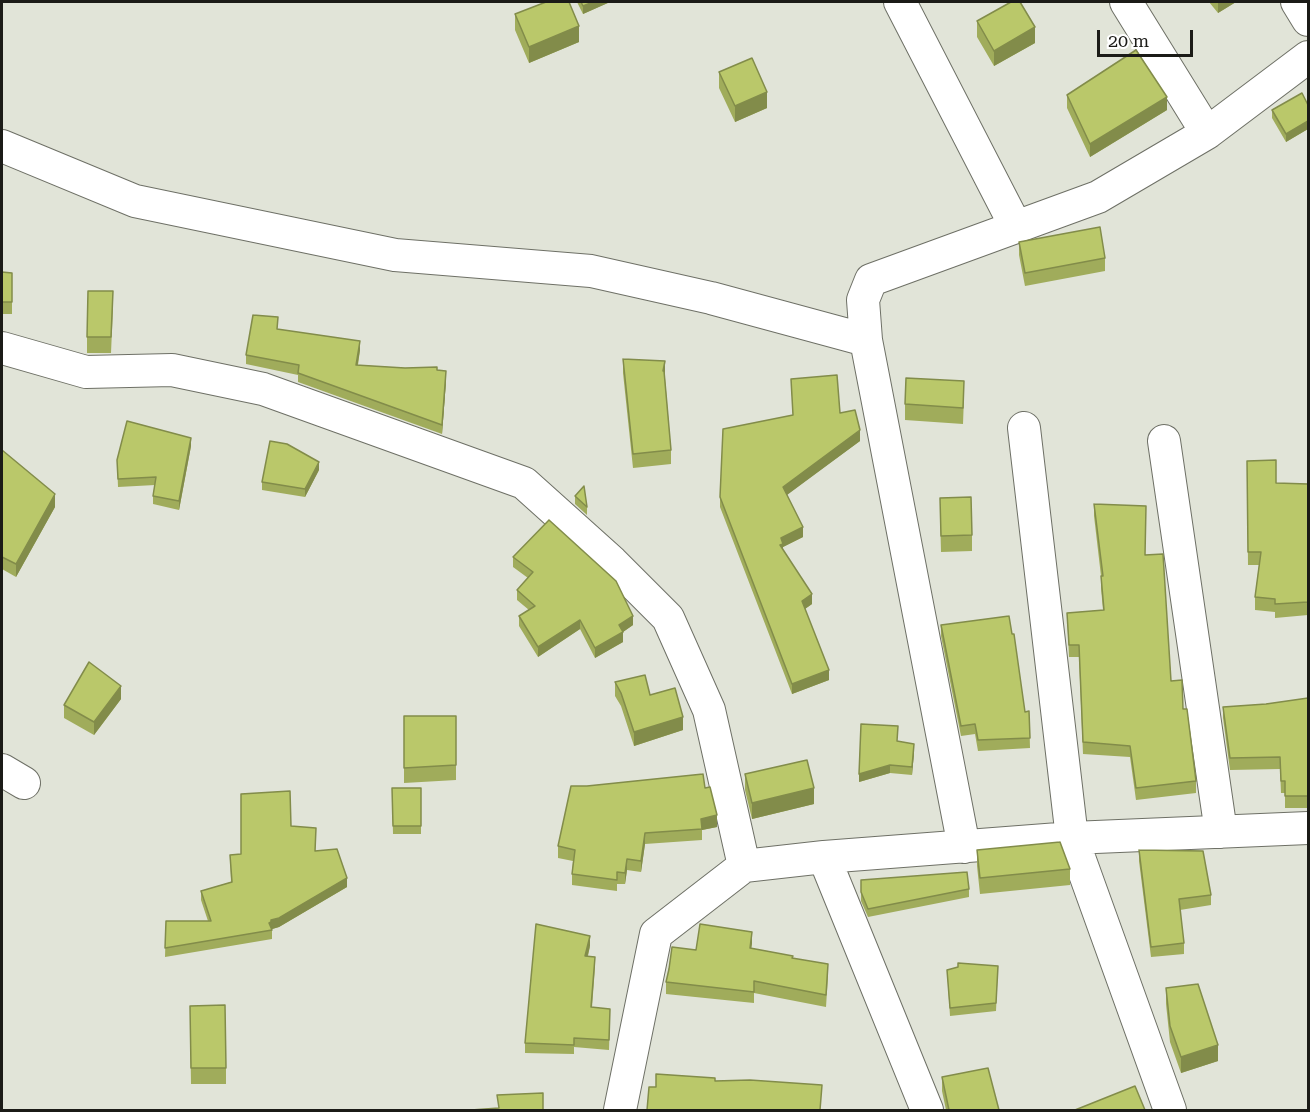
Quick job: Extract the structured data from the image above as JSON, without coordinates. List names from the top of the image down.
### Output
{
  "scale_bar": "20 m"
}
